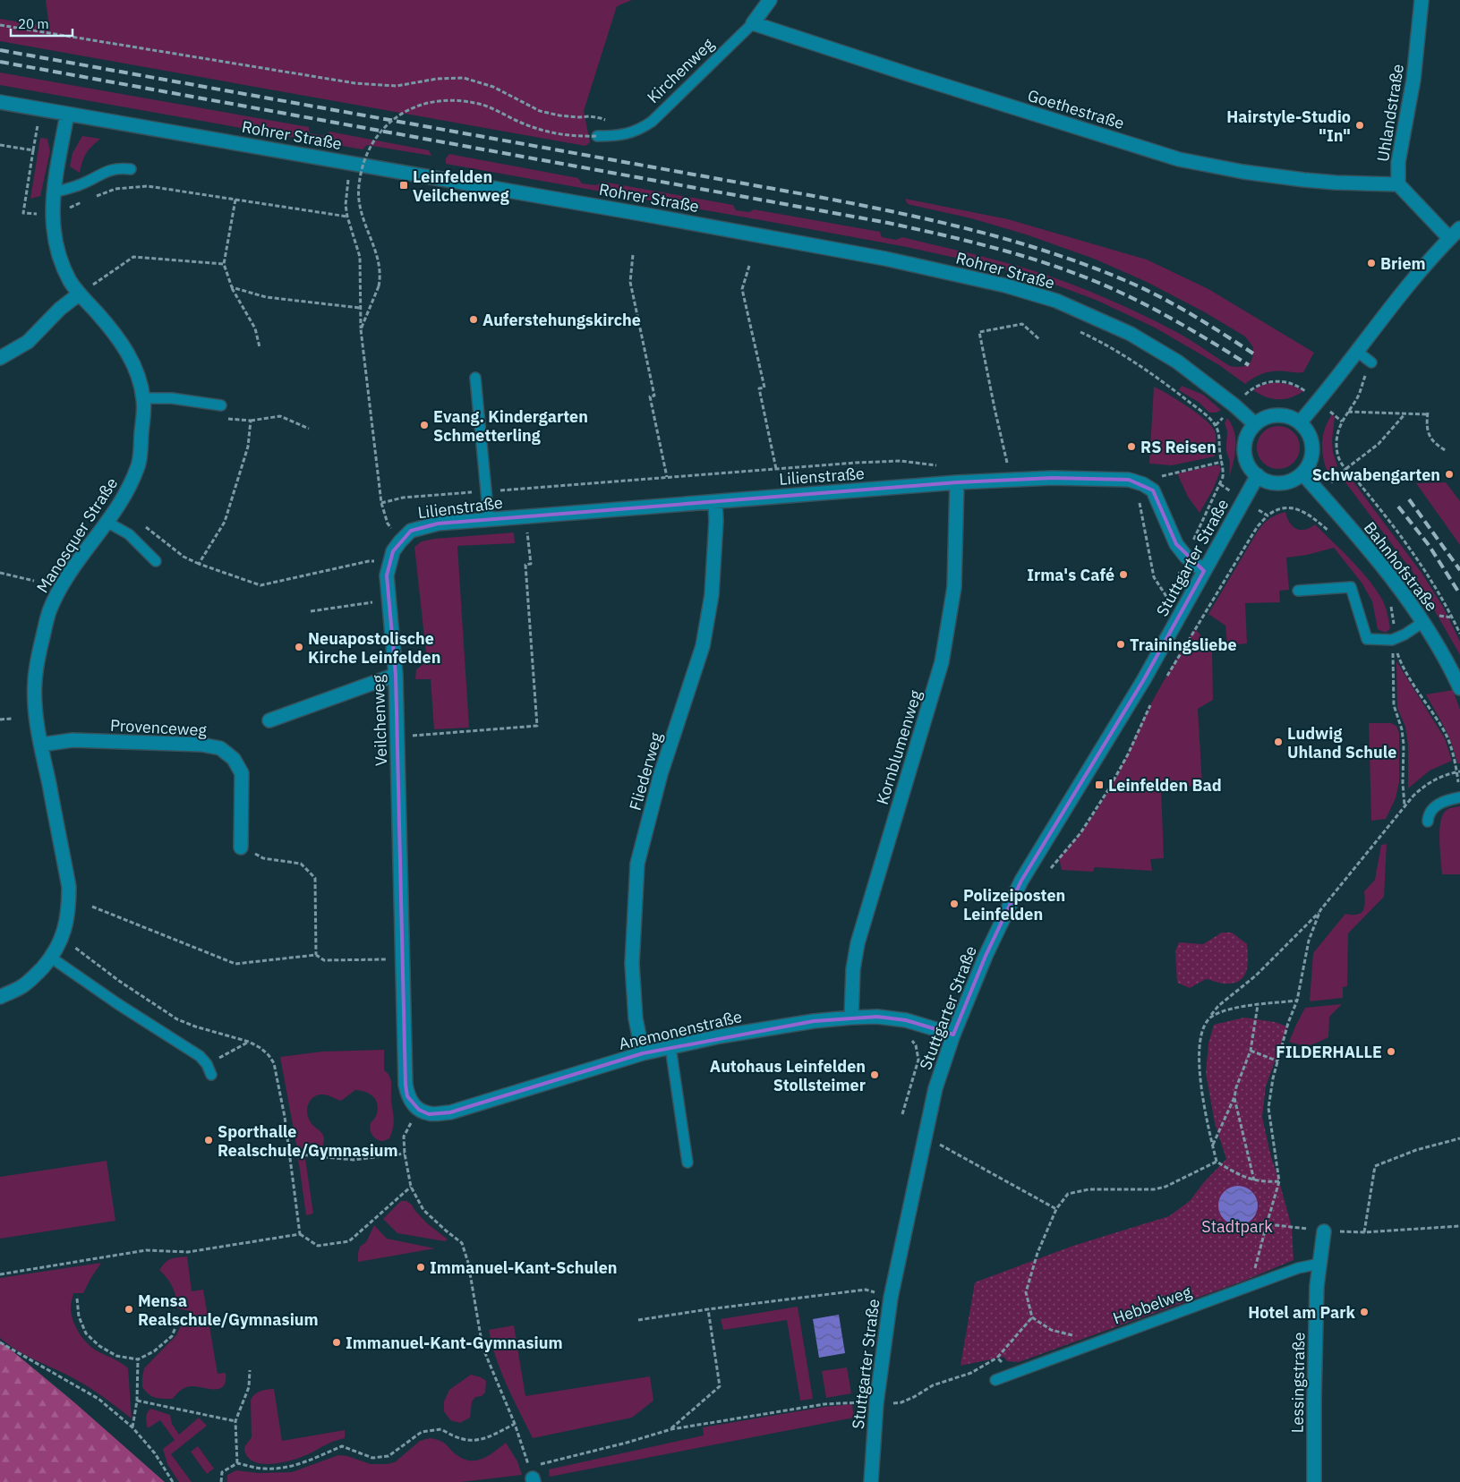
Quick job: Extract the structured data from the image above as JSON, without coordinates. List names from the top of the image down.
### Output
{
  "streets": {
    "street": [
      "Kirchenweg",
      "Goethestraße",
      "Uhlandstraße",
      "Rohrer Straße",
      "Lilienstraße",
      "Manosquer Straße",
      "Stuttgarter Straße",
      "Bahnhofstraße",
      "Veilchenweg",
      "Provenceweg",
      "Kornblumenweg",
      "Fliederweg",
      "Anemonenstraße",
      "Lessingstraße"
    ],
    "lane": ["Hebbelweg"]
  },
  "crossings": [
    ["Kirchenweg", "Goethestraße"],
    ["Goethestraße", "Uhlandstraße"],
    ["Rohrer Straße", "Manosquer Straße"],
    ["Rohrer Straße", "Stuttgarter Straße"],
    ["Rohrer Straße", "Bahnhofstraße"],
    ["Lilienstraße", "Stuttgarter Straße"],
    ["Lilienstraße", "Veilchenweg"],
    ["Lilienstraße", "Kornblumenweg"],
    ["Lilienstraße", "Fliederweg"],
    ["Manosquer Straße", "Provenceweg"],
    ["Stuttgarter Straße", "Bahnhofstraße"],
    ["Stuttgarter Straße", "Anemonenstraße"],
    ["Veilchenweg", "Anemonenstraße"],
    ["Kornblumenweg", "Anemonenstraße"],
    ["Fliederweg", "Anemonenstraße"],
    ["Hebbelweg", "Lessingstraße"]
  ],
  "parks": ["Stadtpark"],
  "places": {
    "other": [
      "Hairstyle-Studio \"In\"",
      "Briem",
      "Auferstehungskirche",
      "Evang. Kindergarten Schmetterling",
      "RS Reisen",
      "Schwabengarten",
      "Irma's Café",
      "Trainingsliebe",
      "Neuapostolische Kirche Leinfelden",
      "Ludwig Uhland Schule",
      "Polizeiposten Leinfelden",
      "FILDERHALLE",
      "Autohaus Leinfelden Stollsteimer",
      "Sporthalle Realschule/Gymnasium",
      "Immanuel-Kant-Schulen",
      "Mensa Realschule/Gymnasium",
      "Hotel am Park",
      "Immanuel-Kant-Gymnasium"
    ],
    "transit": ["Leinfelden Veilchenweg", "Leinfelden Bad"]
  },
  "scale_bar": "20 m"
}
